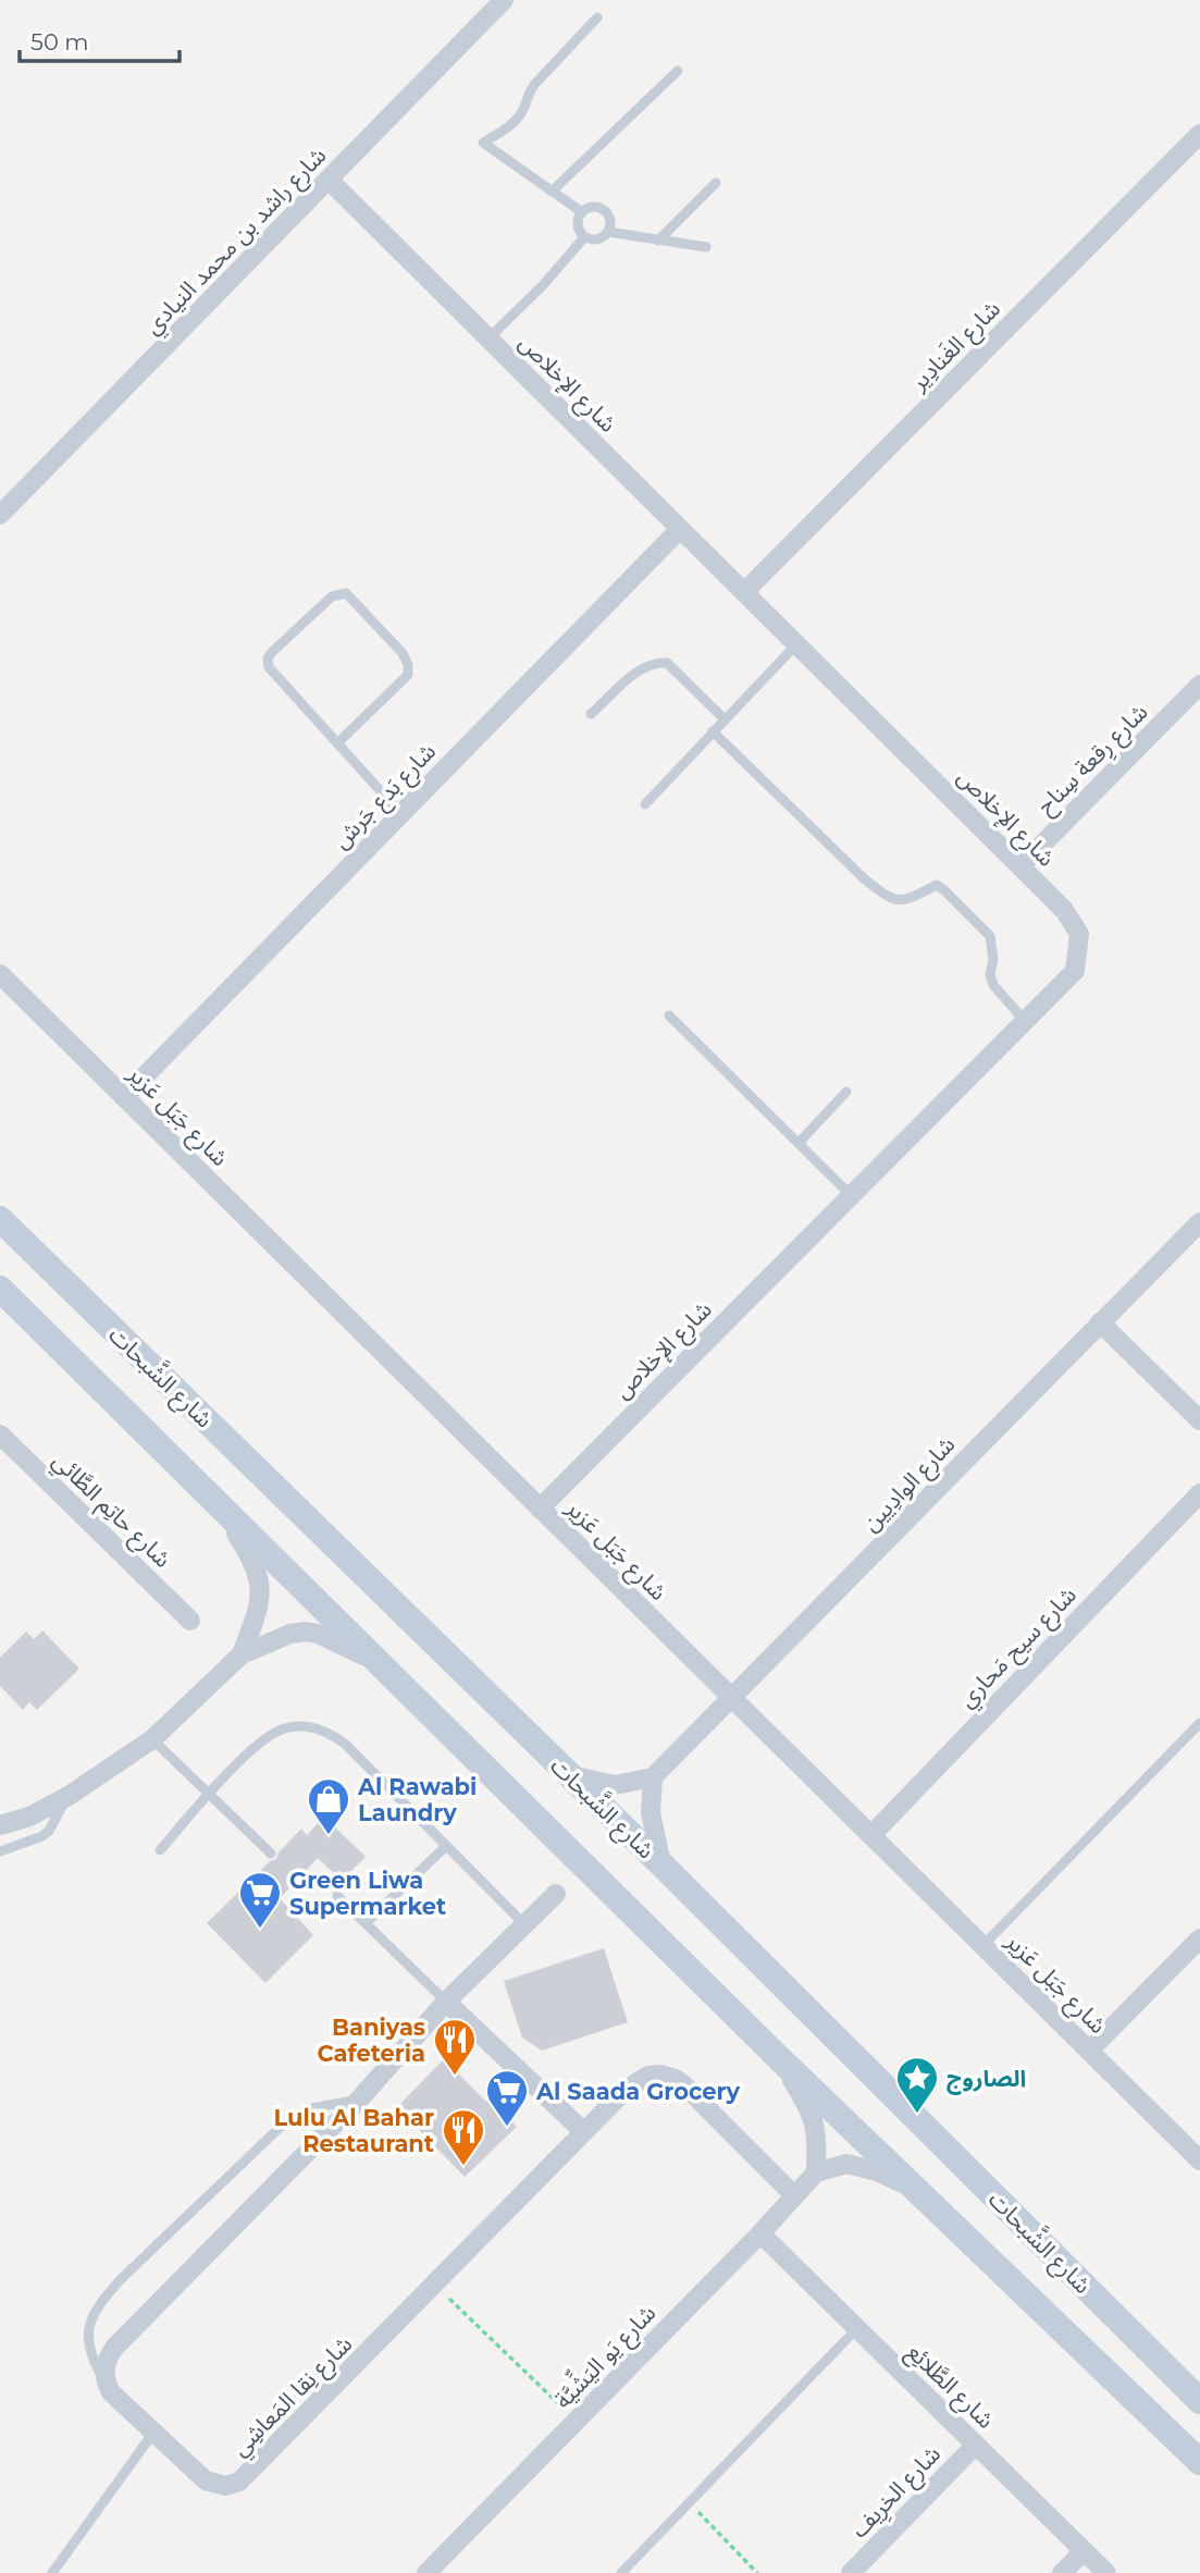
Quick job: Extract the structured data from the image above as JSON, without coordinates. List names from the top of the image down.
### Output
{
  "streets": {
    "street": [
      "شارع راشد بن محمد النيادي",
      "شارع الغَنادِير",
      "شارع الإخلاص",
      "شارع رِقعة سِناح",
      "شارع بَدع جَرش",
      "شارع جَبَل عَزير",
      "شارع الشَّبحات",
      "شارع الوادِيين",
      "شارع حاتِم الطَّائي",
      "شارع سيح مَحاري",
      "شارع يَو اليَشِّيَّة",
      "شارع الطَّلائِع",
      "شارع نِقا المَعاشِي",
      "شارع الخرِيف"
    ]
  },
  "crossings": [
    ["شارع راشد بن محمد النيادي", "شارع الإخلاص"],
    ["شارع الغَنادِير", "شارع الإخلاص"],
    ["شارع الإخلاص", "شارع رِقعة سِناح"],
    ["شارع الإخلاص", "شارع بَدع جَرش"],
    ["شارع الإخلاص", "شارع جَبَل عَزير"],
    ["شارع بَدع جَرش", "شارع جَبَل عَزير"],
    ["شارع جَبَل عَزير", "شارع الوادِيين"],
    ["شارع جَبَل عَزير", "شارع سيح مَحاري"],
    ["شارع يَو اليَشِّيَّة", "شارع الطَّلائِع"],
    ["شارع يَو اليَشِّيَّة", "شارع نِقا المَعاشِي"],
    ["شارع الطَّلائِع", "شارع الخرِيف"]
  ],
  "places": {
    "shop": ["Al Rawabi Laundry"],
    "supermarket": ["Green Liwa Supermarket", "Al Saada Grocery"],
    "restaurant": ["Baniyas Cafeteria", "Lulu Al Bahar Restaurant"],
    "place": ["الصاروج"]
  },
  "scale_bar": "50 m"
}
